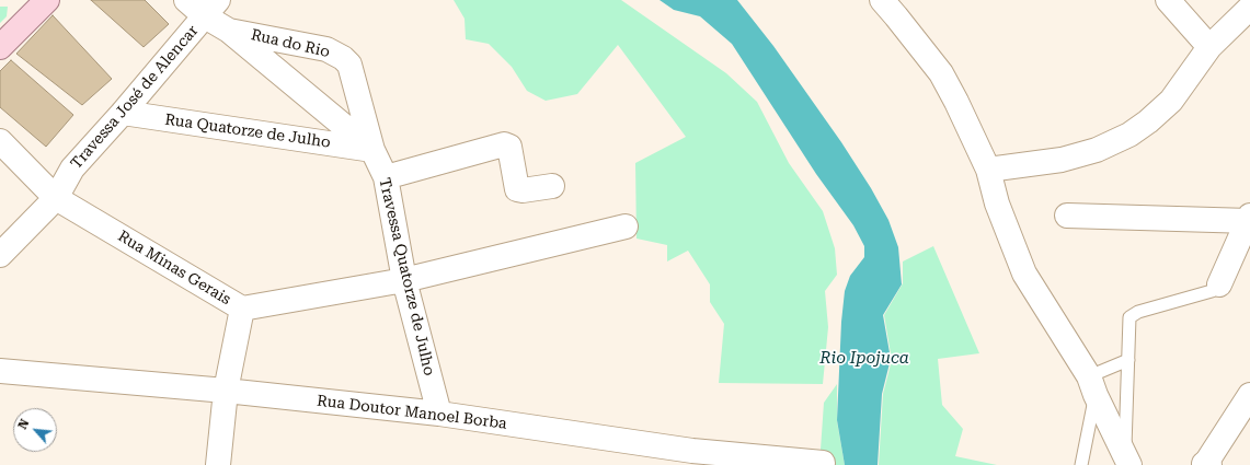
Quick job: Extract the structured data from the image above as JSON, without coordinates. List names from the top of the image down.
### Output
{
  "streets": {
    "street": [
      "Rua do Rio",
      "Travessa José de Alencar",
      "Rua Quatorze de Julho",
      "Rua Minas Gerais",
      "Travessa Quatorze de Julho",
      "Rua Doutor Manoel Borba"
    ]
  },
  "crossings": [
    ["Rua do Rio", "Travessa Quatorze de Julho"],
    ["Travessa José de Alencar", "Rua Quatorze de Julho"],
    ["Travessa José de Alencar", "Rua Minas Gerais"],
    ["Rua Quatorze de Julho", "Travessa Quatorze de Julho"],
    ["Rua Minas Gerais", "Travessa Quatorze de Julho"],
    ["Travessa Quatorze de Julho", "Rua Doutor Manoel Borba"]
  ],
  "water": ["Rio Ipojuca"],
  "north": "top left"
}
